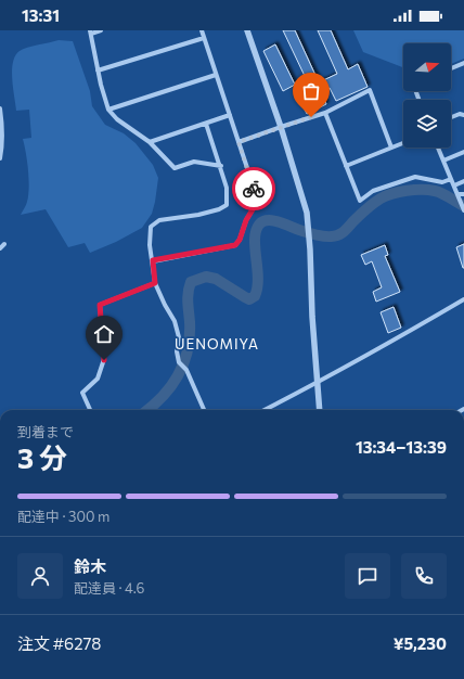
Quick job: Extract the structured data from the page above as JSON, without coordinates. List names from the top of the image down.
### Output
{
  "districts": ["UENOMIYA"],
  "north": "right",
  "page": {
    "status": "13:31",
    "heading": ["3 分", "到着まで", "13:34–13:39"],
    "panel": [
      "鈴木",
      "配達員 · 4.6",
      "注文 #6278",
      "¥5,230"
    ],
    "bar": "配達中 · 300 m"
  }
}
